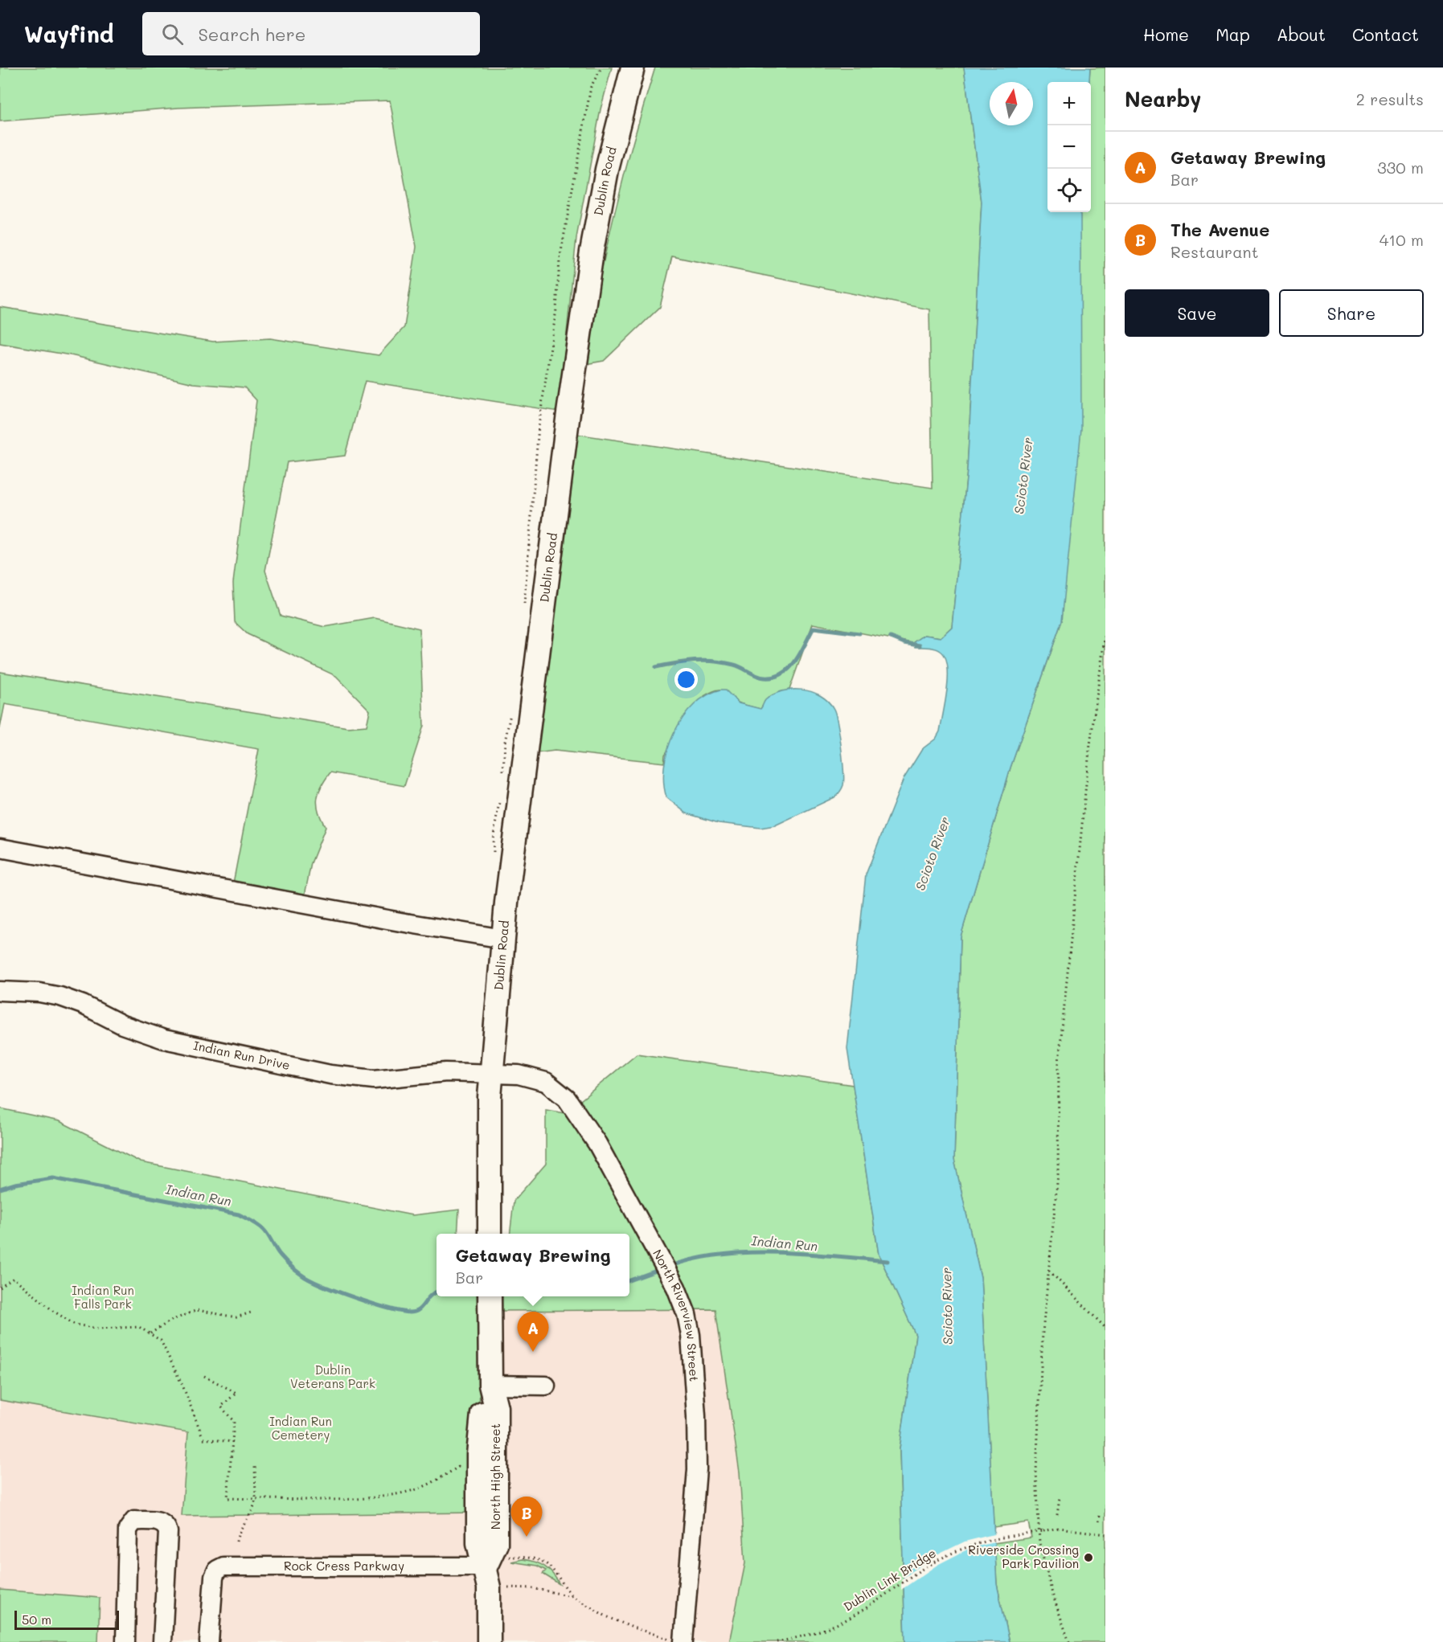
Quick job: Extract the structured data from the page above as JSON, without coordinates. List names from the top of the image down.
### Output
{
  "streets": {
    "main road": ["Dublin Road", "North High Street"],
    "street": ["Indian Run Drive", "North Riverview Street", "Rock Cress Parkway"],
    "path": ["Dublin Link Bridge"]
  },
  "crossings": [
    ["Dublin Road", "Indian Run Drive"],
    ["Dublin Road", "North Riverview Street"],
    ["Indian Run Drive", "North Riverview Street"],
    ["North High Street", "Rock Cress Parkway"]
  ],
  "water": ["Scioto River", "Indian Run"],
  "parks": ["Indian Run Falls Park", "Dublin Veterans Park", "Indian Run Cemetery"],
  "places": ["Riverside Crossing Park Pavilion"],
  "scale_bar": "50 m",
  "north": "top",
  "page": {
    "header": "Wayfind",
    "search": "Search here",
    "nav": [
      "Home",
      "Map",
      "About",
      "Contact"
    ],
    "heading": ["Nearby", "2 results"],
    "map_buttons": ["+", "−"],
    "list": [
      {
        "mark": "A",
        "name": "Getaway Brewing",
        "note": "Bar",
        "value": "330 m"
      },
      {
        "mark": "B",
        "name": "The Avenue",
        "note": "Restaurant",
        "value": "410 m"
      }
    ],
    "buttons": ["Save", "Share"],
    "popup": ["Getaway Brewing", "Bar"],
    "pins": ["A", "B"],
    "scale": "50 m"
  }
}
